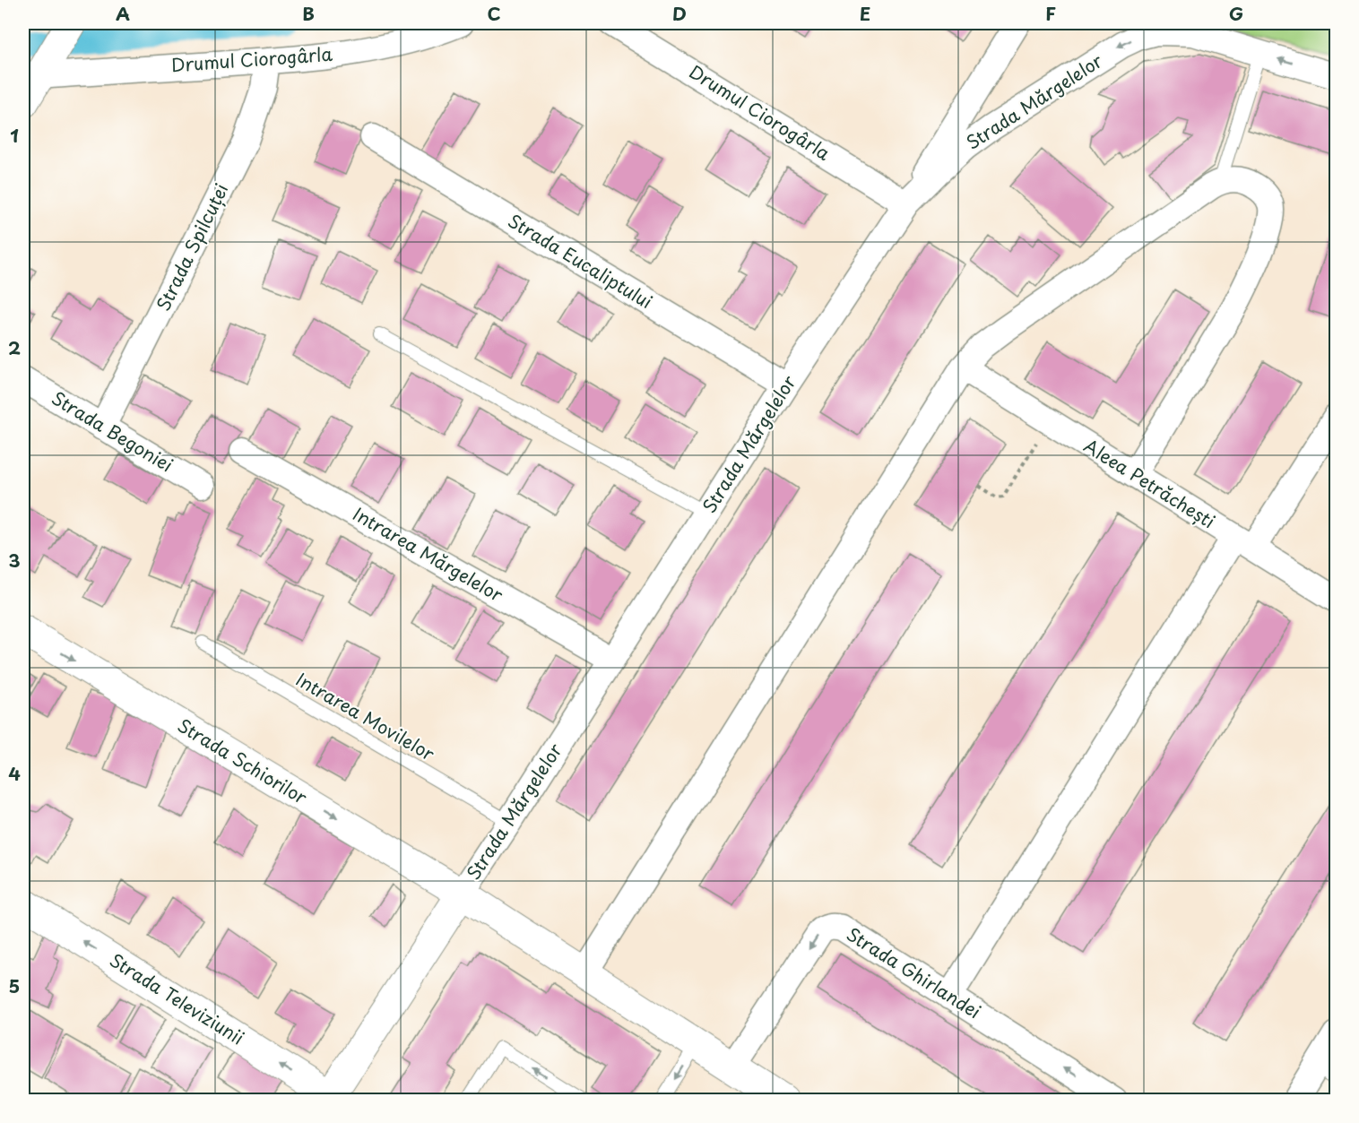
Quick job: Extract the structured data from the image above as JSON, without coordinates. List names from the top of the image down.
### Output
{
  "streets": {
    "street": [
      "Drumul Ciorogârla",
      "Strada Mărgelelor",
      "Strada Spilcuței",
      "Strada Eucaliptului",
      "Strada Begoniei",
      "Aleea Petrăchești",
      "Intrarea Mărgelelor",
      "Strada Schiorilor",
      "Strada Ghirlandei",
      "Strada Televiziunii"
    ],
    "lane": ["Intrarea Movilelor"]
  },
  "crossings": [
    ["Drumul Ciorogârla", "Strada Mărgelelor"],
    ["Drumul Ciorogârla", "Strada Spilcuței"],
    ["Strada Mărgelelor", "Strada Eucaliptului"],
    ["Strada Mărgelelor", "Intrarea Mărgelelor"],
    ["Strada Mărgelelor", "Intrarea Movilelor"],
    ["Strada Mărgelelor", "Strada Schiorilor"],
    ["Strada Mărgelelor", "Strada Televiziunii"],
    ["Strada Spilcuței", "Strada Begoniei"]
  ],
  "one_way": ["Strada Schiorilor", "Strada Televiziunii"],
  "grid": {
    "columns": [
      "A",
      "B",
      "C",
      "D",
      "E",
      "F",
      "G"
    ],
    "rows": [
      "1",
      "2",
      "3",
      "4",
      "5"
    ]
  }
}
